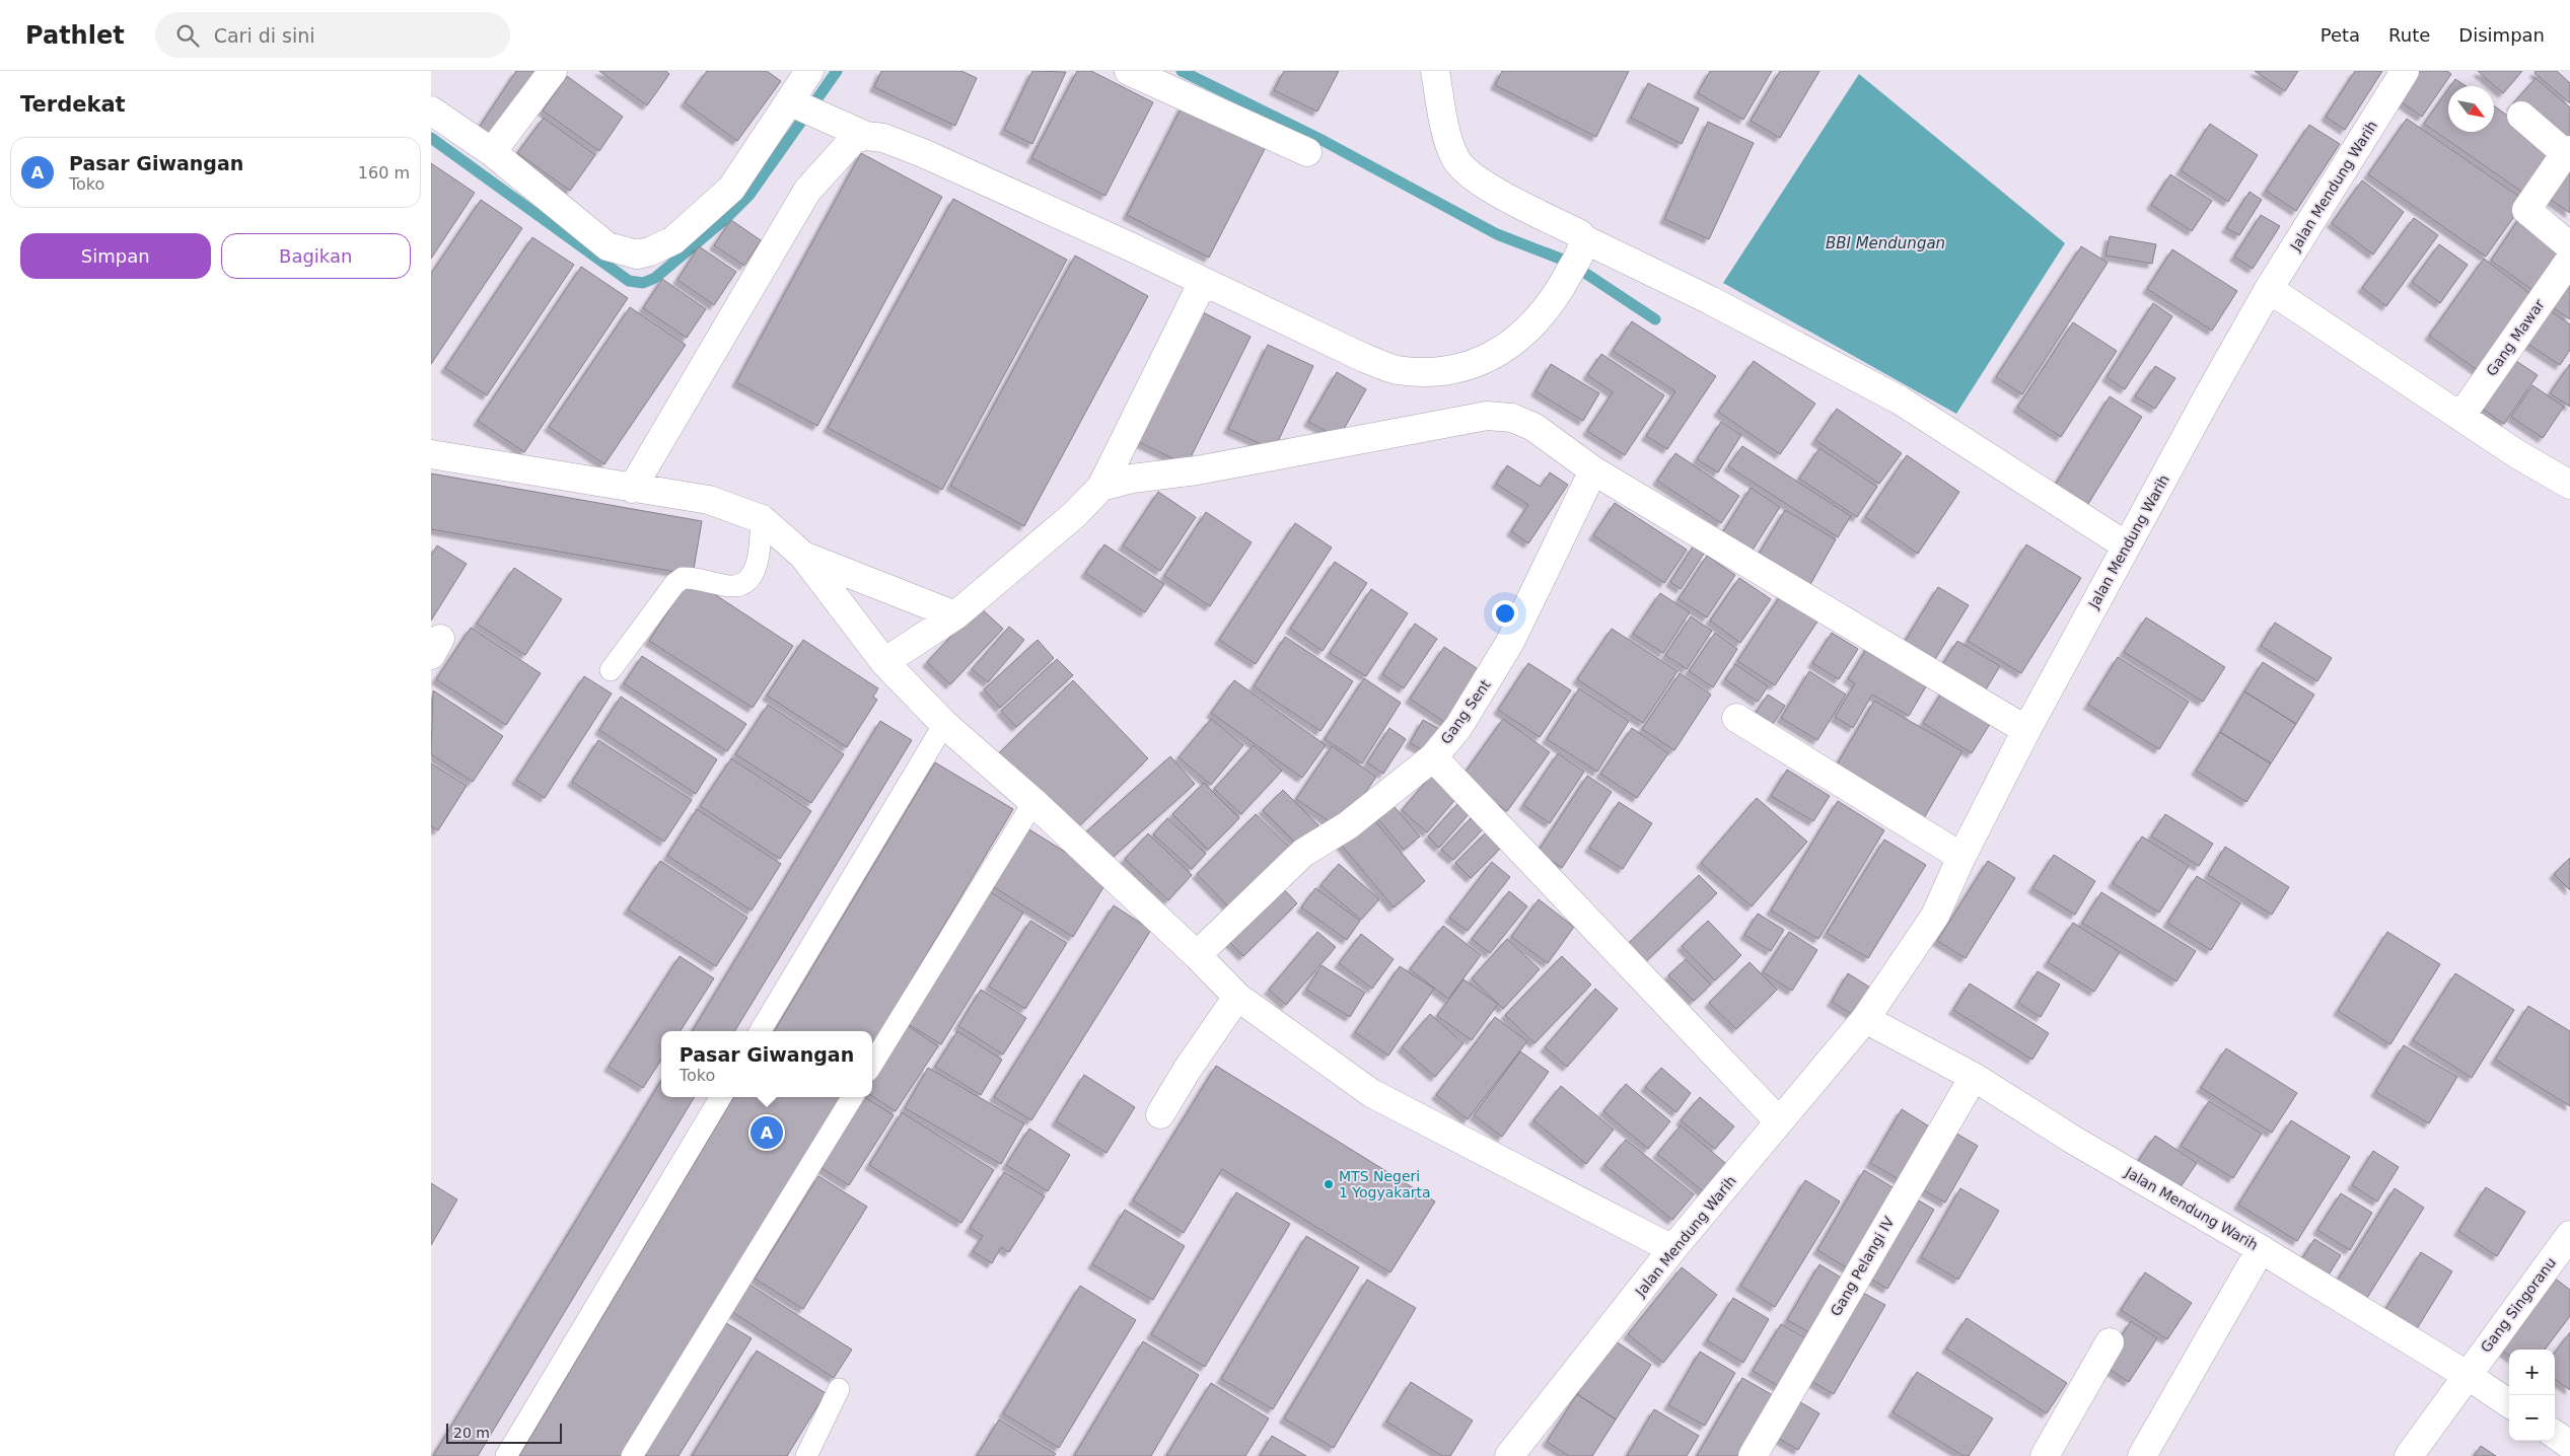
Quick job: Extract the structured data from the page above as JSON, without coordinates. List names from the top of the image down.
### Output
{
  "streets": {
    "street": [
      "Jalan Mendung Warih",
      "Gang Mawar",
      "Gang Sent",
      "Gang Pelangi IV",
      "Gang Singoranu"
    ]
  },
  "crossings": [
    ["Jalan Mendung Warih", "Gang Pelangi IV"],
    ["Jalan Mendung Warih", "Gang Singoranu"]
  ],
  "water": ["BBI Mendungan"],
  "places": ["MTS Negeri 1 Yogyakarta"],
  "scale_bar": "20 m",
  "north": "bottom right",
  "page": {
    "header": "Pathlet",
    "search": "Cari di sini",
    "nav": ["Peta", "Rute", "Disimpan"],
    "heading": "Terdekat",
    "list": [
      {
        "mark": "A",
        "name": "Pasar Giwangan",
        "note": "Toko",
        "value": "160 m"
      }
    ],
    "buttons": ["Simpan", "Bagikan"],
    "popup": ["Pasar Giwangan", "Toko"],
    "pins": "A",
    "map_buttons": ["+", "−"],
    "scale": "20 m"
  }
}
